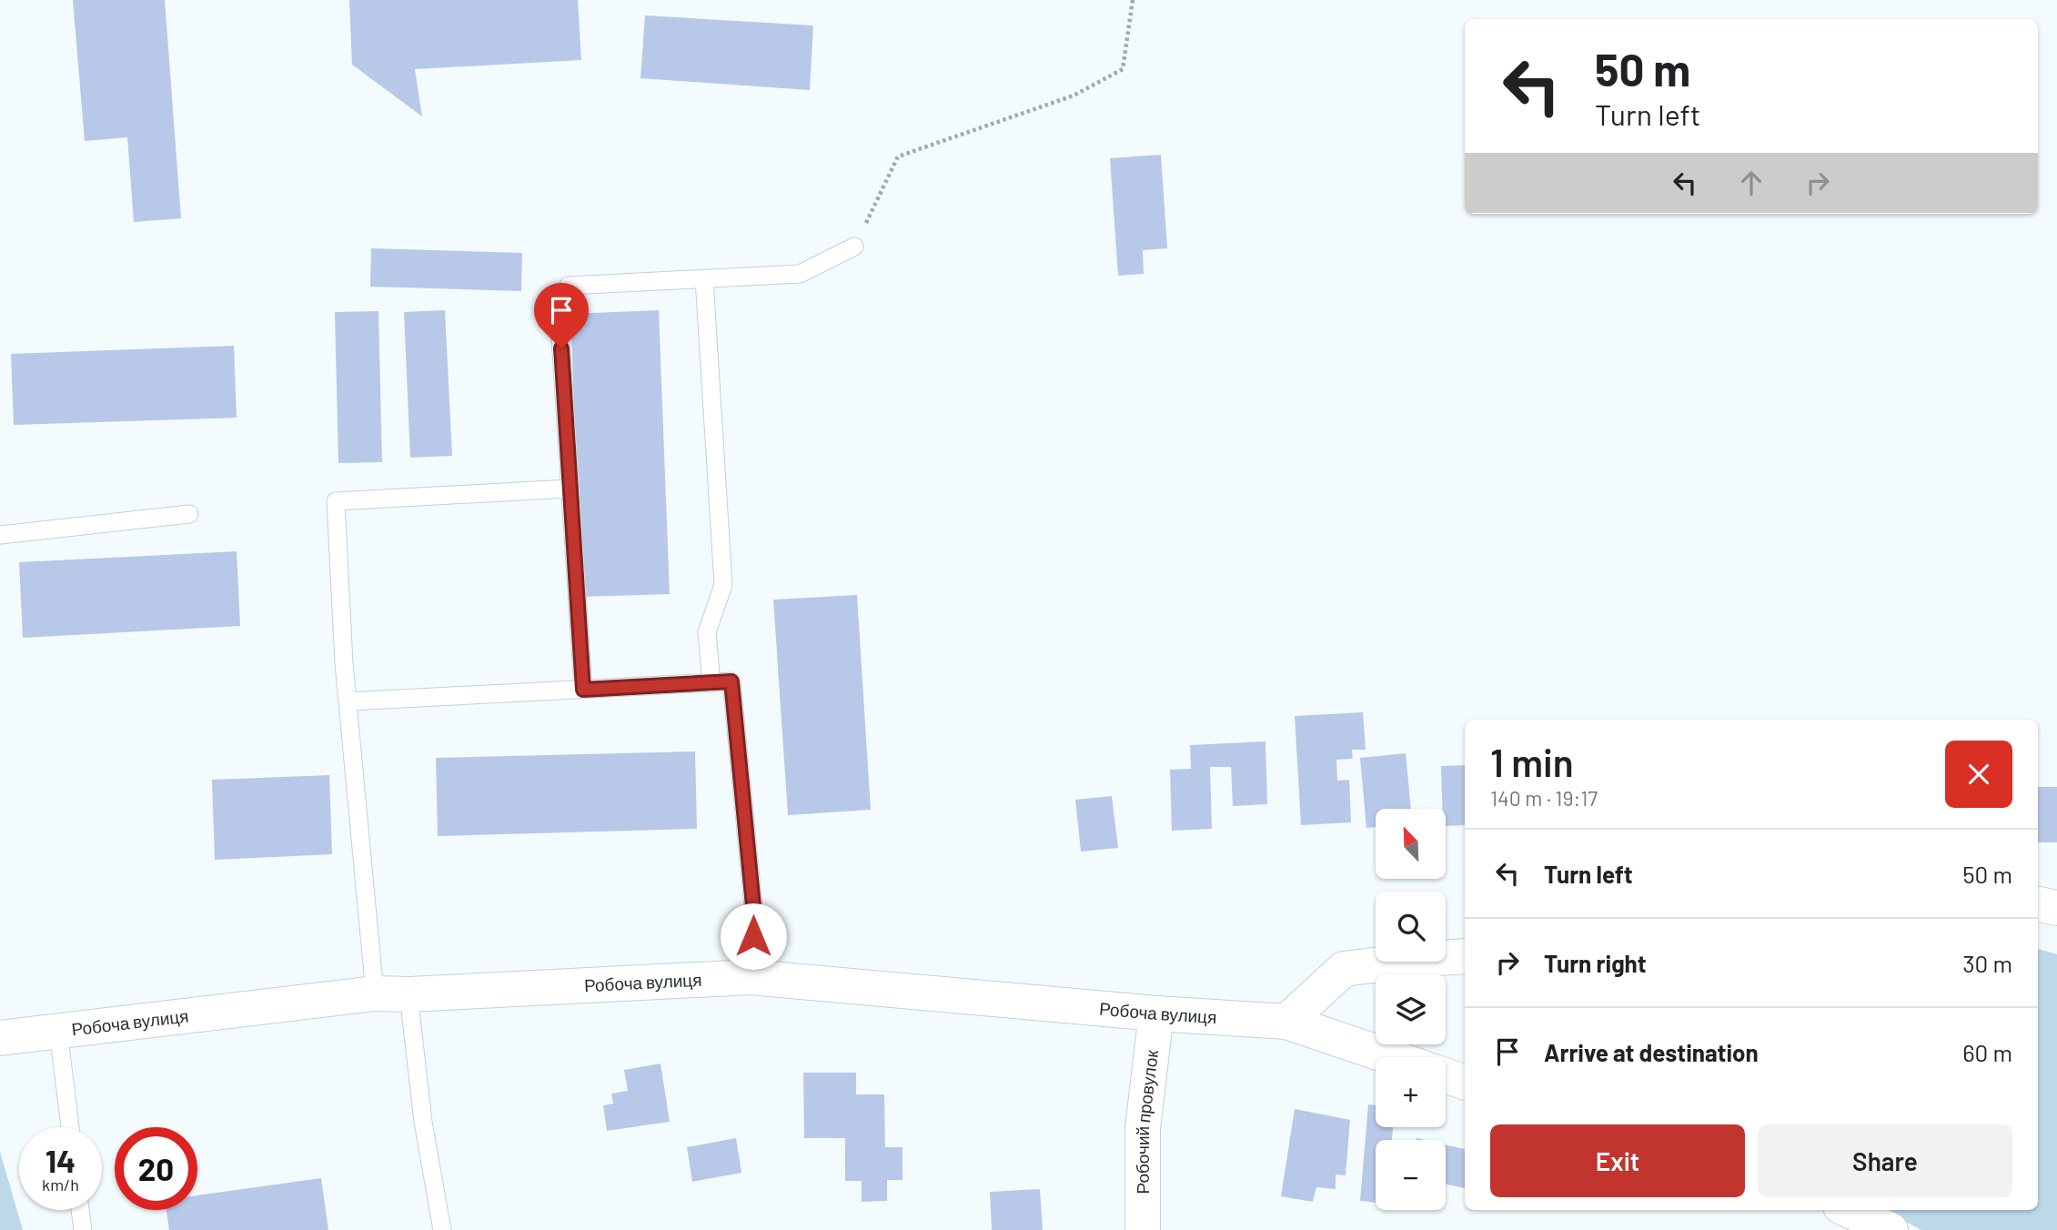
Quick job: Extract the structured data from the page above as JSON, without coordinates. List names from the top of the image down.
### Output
{
  "streets": {
    "street": ["Робоча вулиця", "Робочий провулок"]
  },
  "crossings": [
    ["Робоча вулиця", "Робочий провулок"]
  ],
  "north": "top left",
  "page": {
    "turn": ["50 m", "Turn left"],
    "heading": ["1 min", "140 m · 19:17"],
    "map_buttons": ["+", "−"],
    "list": [
      {
        "name": "Turn left",
        "value": "50 m"
      },
      {
        "name": "Turn right",
        "value": "30 m"
      },
      {
        "name": "Arrive at destination",
        "value": "60 m"
      }
    ],
    "buttons": ["Exit", "Share"],
    "speed": "14 km/h",
    "limit": "20"
  }
}
